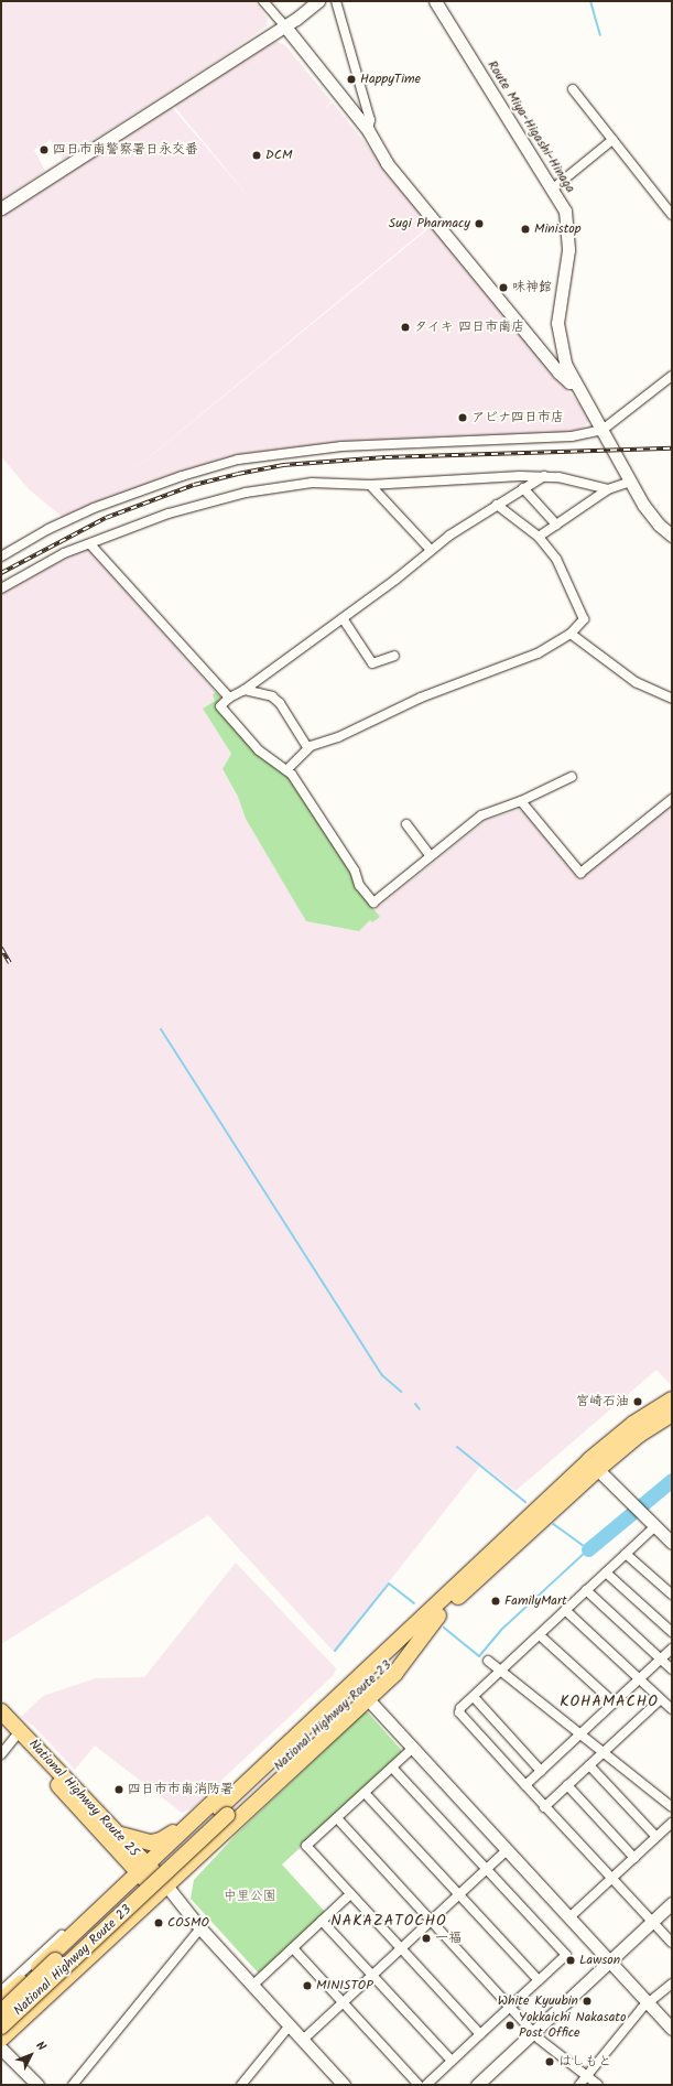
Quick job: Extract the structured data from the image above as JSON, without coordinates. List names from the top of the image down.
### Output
{
  "streets": {
    "highway": ["National Highway Route 23", "National Highway Route 25"],
    "street": ["Route Miya-Higashi-Hinaga"]
  },
  "districts": ["KOHAMACHO", "NAKAZATOCHO"],
  "parks": ["中里公園"],
  "places": [
    "HappyTime",
    "四日市南警察署日永交番",
    "DCM",
    "Sugi Pharmacy",
    "Ministop",
    "味神館",
    "タイキ 四日市南店",
    "アピナ四日市店",
    "宮崎石油",
    "FamilyMart",
    "四日市市南消防署",
    "COSMO",
    "一福",
    "Lawson",
    "MINISTOP",
    "White Kyuubin",
    "Yokkaichi Nakasato Post Office",
    "はしもと"
  ],
  "north": "top right"
}
